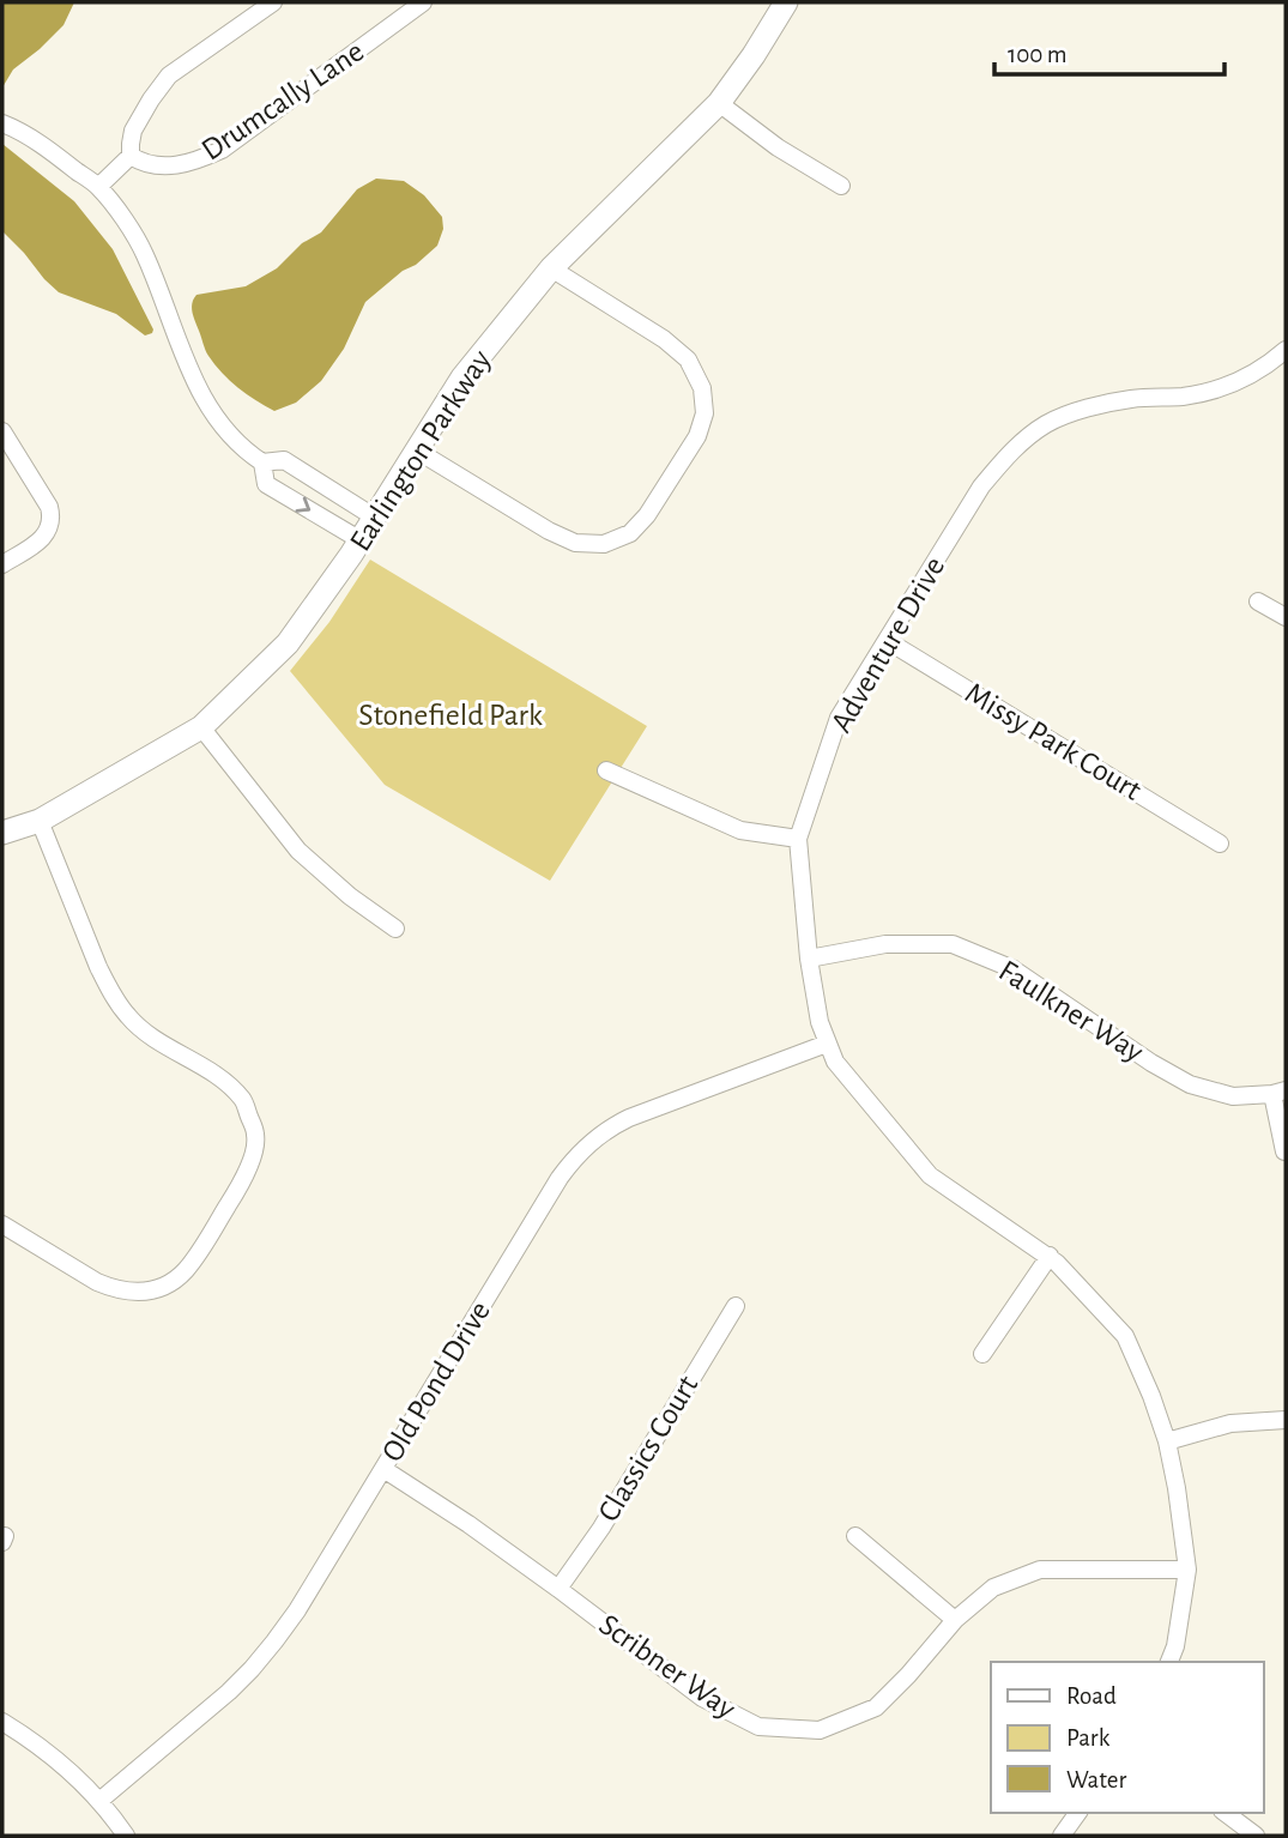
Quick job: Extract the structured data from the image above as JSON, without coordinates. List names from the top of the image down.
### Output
{
  "streets": {
    "street": [
      "Drumcally Lane",
      "Earlington Parkway",
      "Adventure Drive",
      "Missy Park Court",
      "Faulkner Way",
      "Old Pond Drive",
      "Classics Court",
      "Scribner Way"
    ]
  },
  "crossings": [
    ["Adventure Drive", "Missy Park Court"],
    ["Adventure Drive", "Faulkner Way"],
    ["Adventure Drive", "Old Pond Drive"],
    ["Adventure Drive", "Scribner Way"],
    ["Old Pond Drive", "Scribner Way"],
    ["Classics Court", "Scribner Way"]
  ],
  "parks": ["Stonefield Park"],
  "legend": ["Road", "Park", "Water"],
  "scale_bar": "100 m"
}
